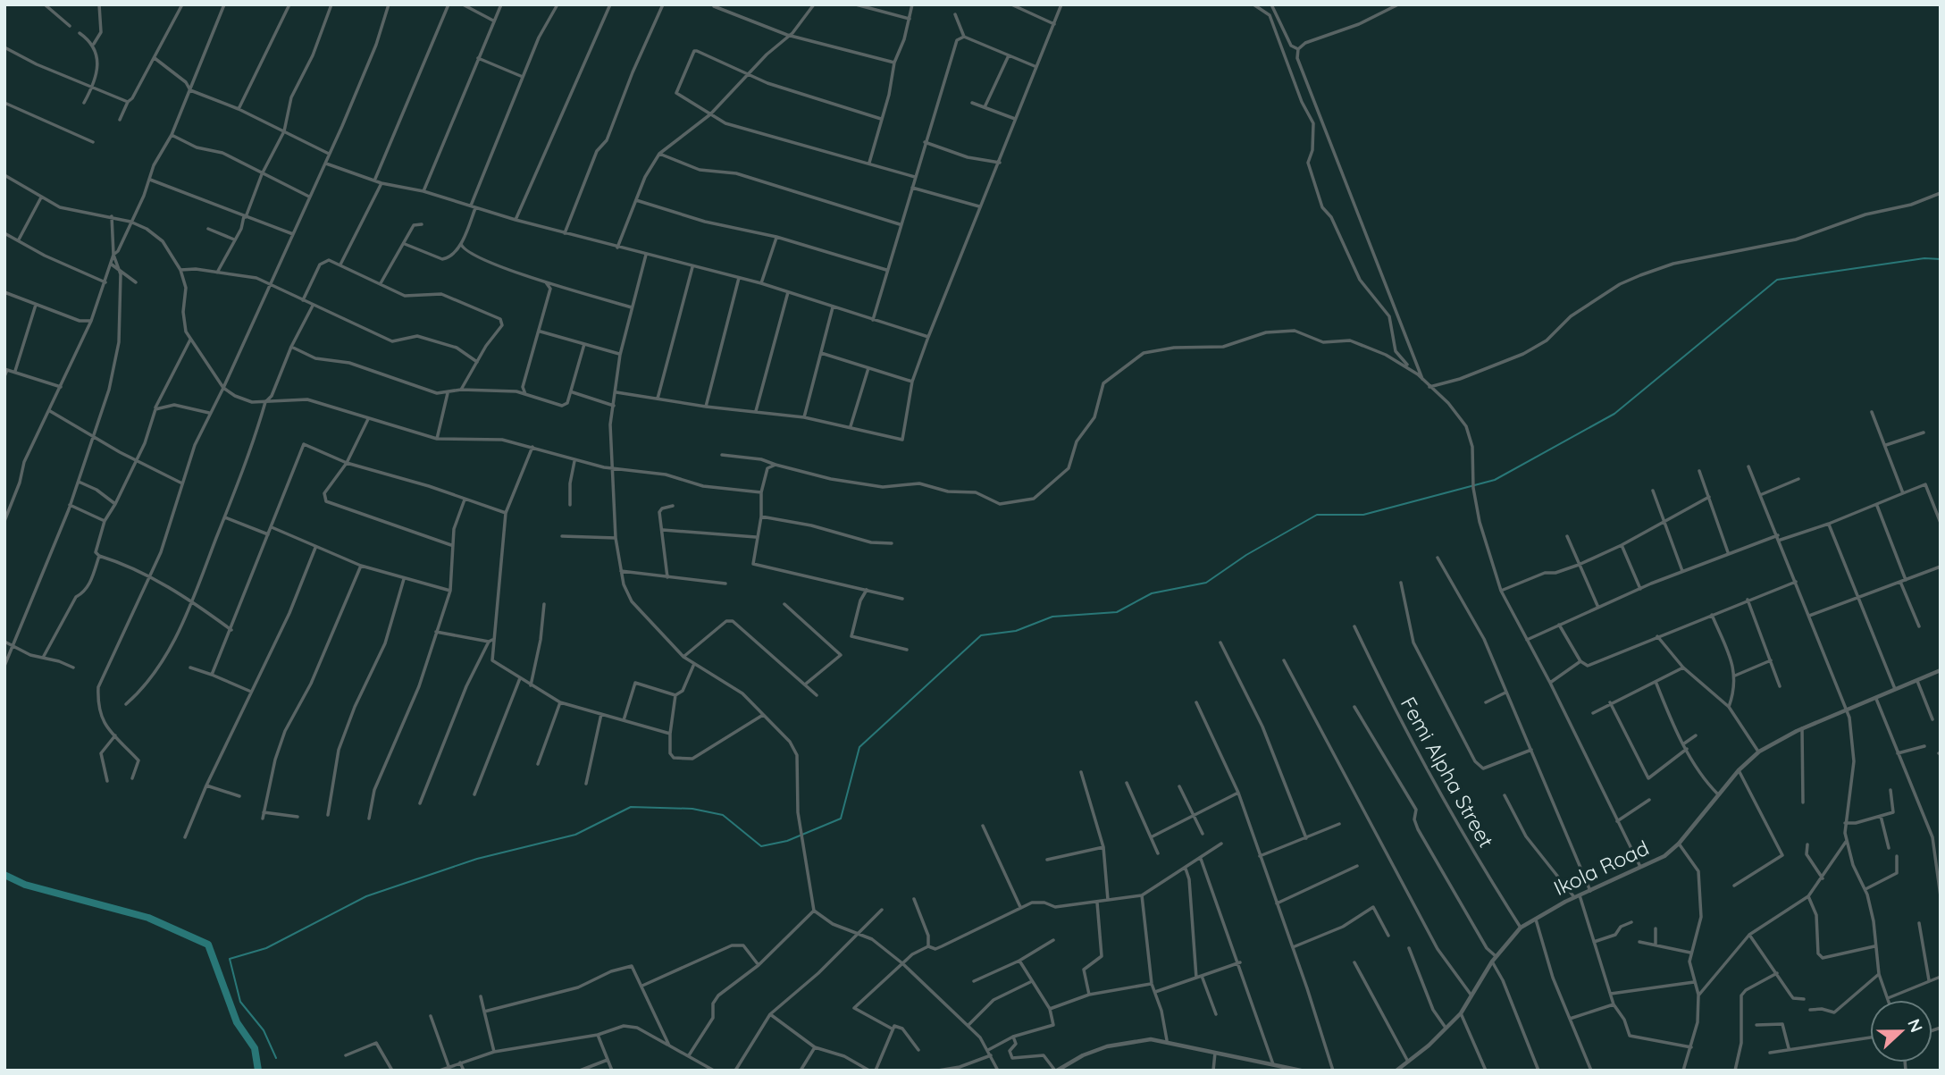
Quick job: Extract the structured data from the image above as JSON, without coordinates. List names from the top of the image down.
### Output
{
  "streets": {
    "street": ["Femi Alpha Street", "Ikola Road"]
  },
  "crossings": [
    ["Femi Alpha Street", "Ikola Road"]
  ],
  "north": "right"
}
